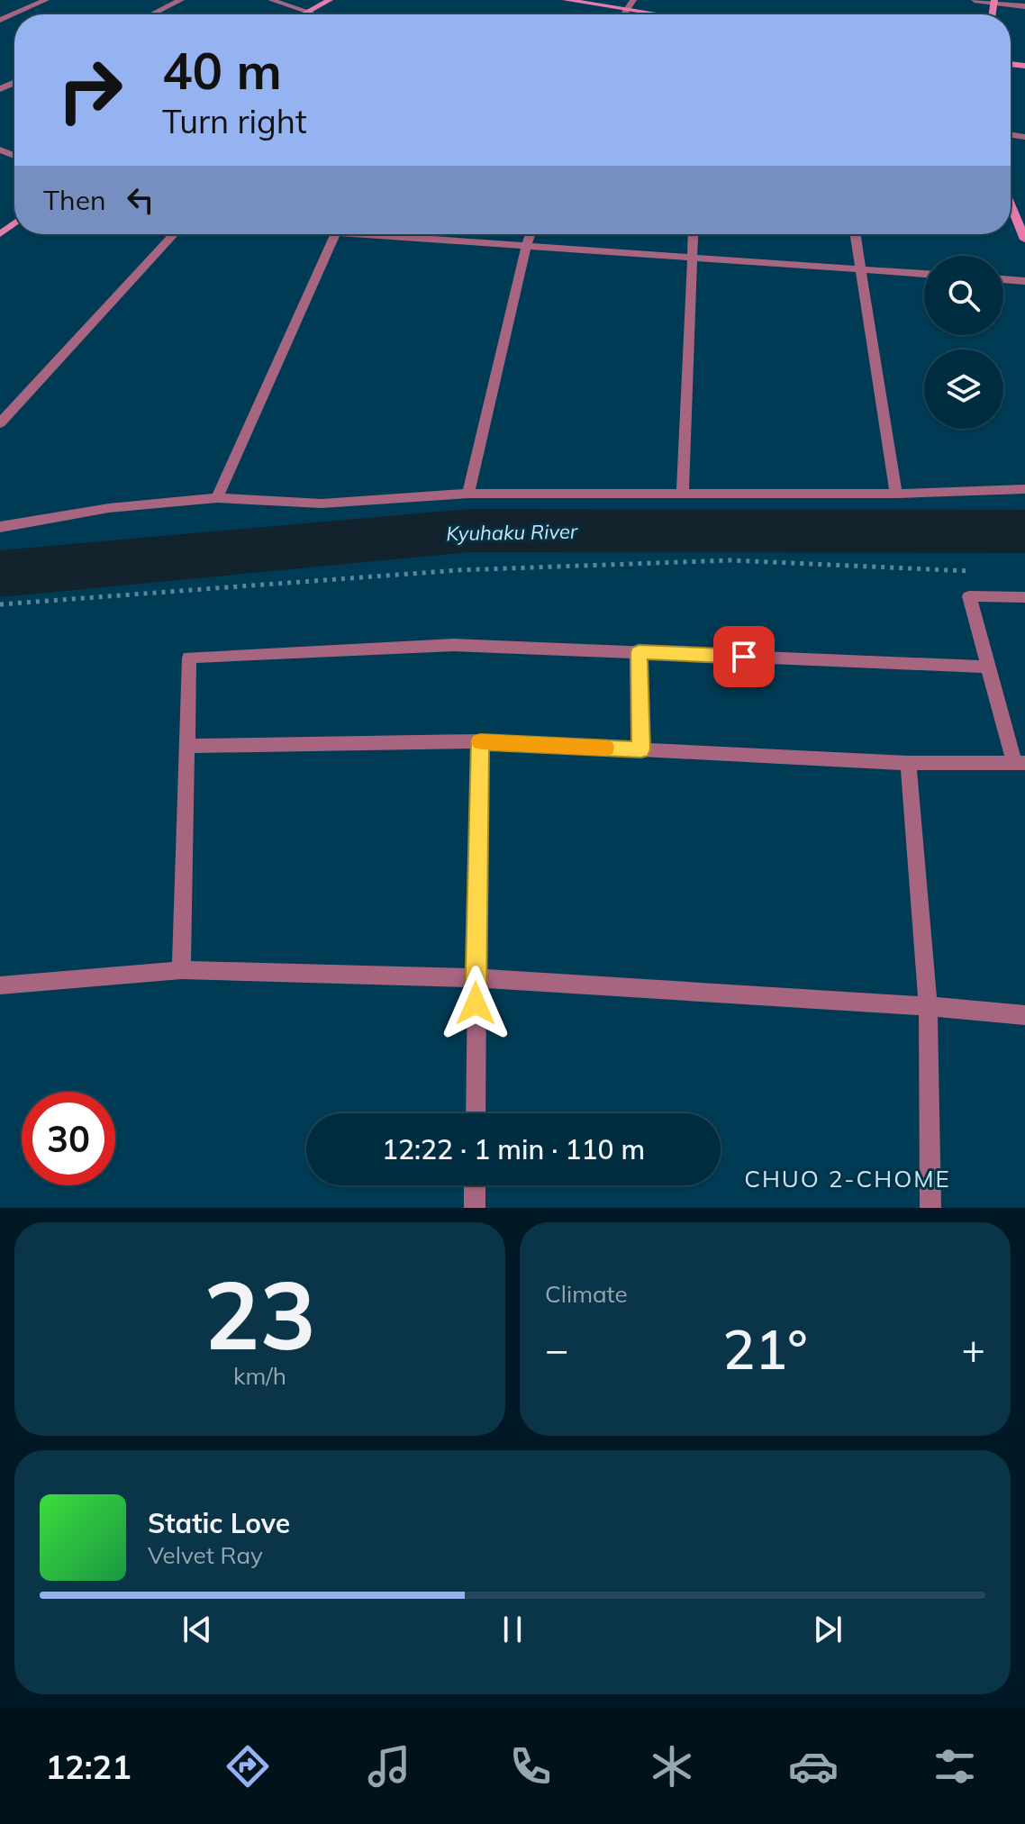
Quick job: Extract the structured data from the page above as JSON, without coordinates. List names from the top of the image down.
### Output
{
  "districts": ["CHUO 2-CHOME"],
  "water": ["Kyuhaku River"],
  "page": {
    "turn": ["40 m", "Turn right"],
    "then": "Then",
    "limit": "30",
    "trip": "12:22 · 1 min · 110 m",
    "tile": [
      ["23", "km/h"],
      "Climate"
    ],
    "heat": ["−", "21°", "+"],
    "song": ["Static Love", "Velvet Ray"],
    "tabs": "12:21"
  }
}
